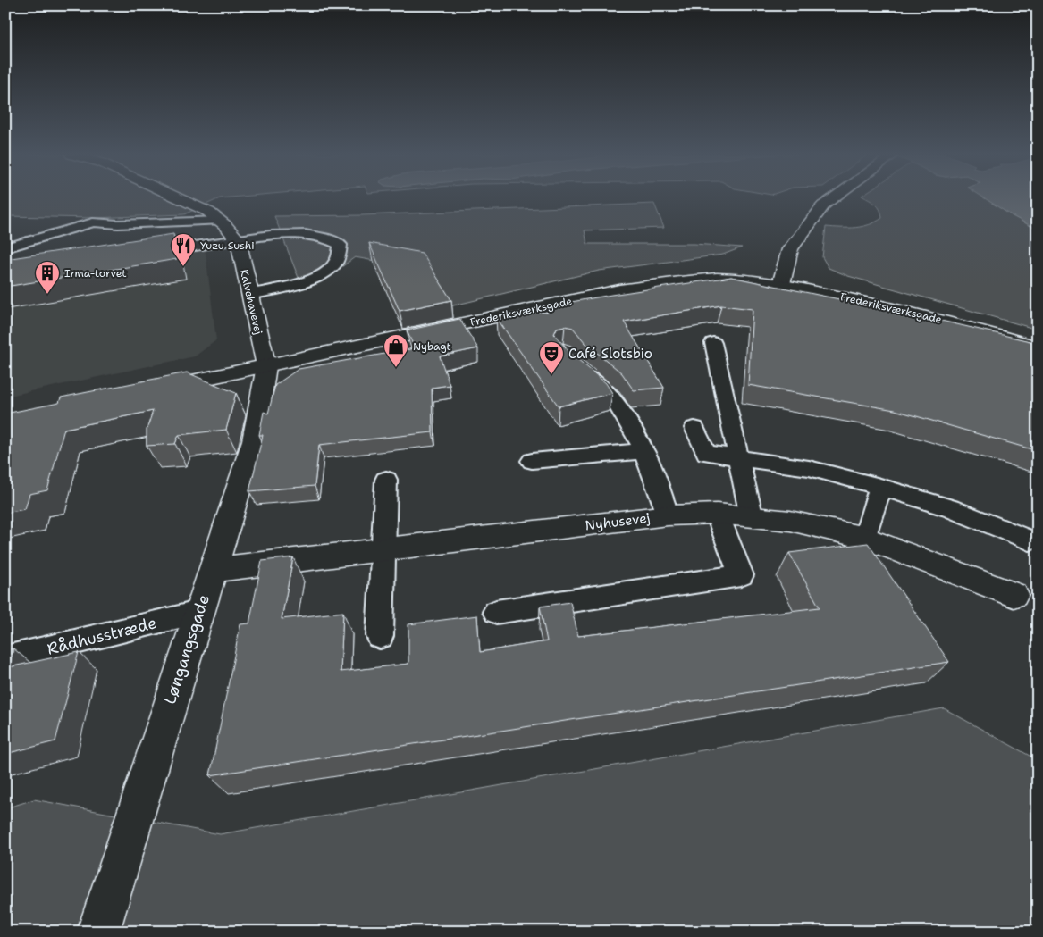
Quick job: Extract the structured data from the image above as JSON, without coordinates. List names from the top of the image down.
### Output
{
  "streets": {
    "street": [
      "Kalvehavevej",
      "Frederiksværksgade",
      "Nyhusevej",
      "Løngangsgade"
    ],
    "lane": ["Rådhusstræde"]
  },
  "crossings": [
    ["Kalvehavevej", "Frederiksværksgade"],
    ["Kalvehavevej", "Løngangsgade"],
    ["Frederiksværksgade", "Løngangsgade"],
    ["Nyhusevej", "Løngangsgade"],
    ["Rådhusstræde", "Løngangsgade"]
  ],
  "places": {
    "restaurant": ["Yuzu Sushi"],
    "building": ["Irma-torvet"],
    "shop": ["Nybagt"],
    "theatre": ["Café Slotsbio"]
  }
}
